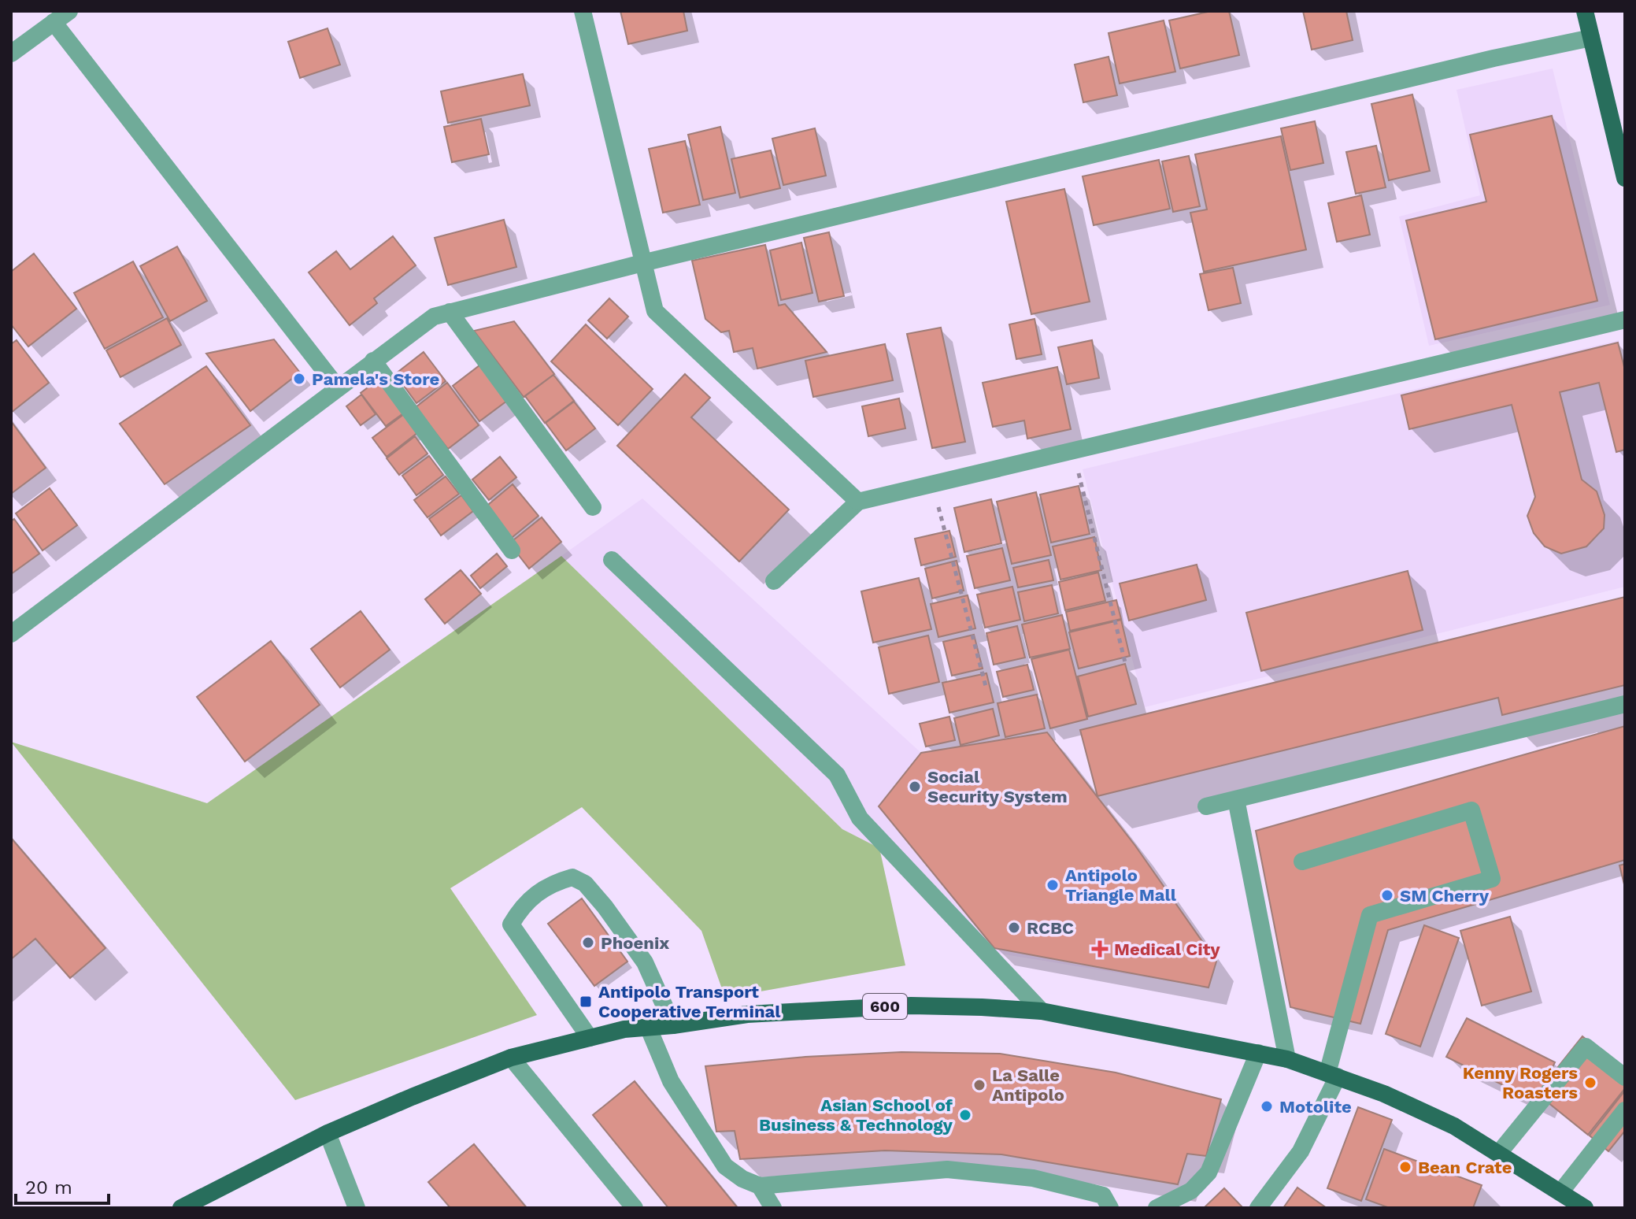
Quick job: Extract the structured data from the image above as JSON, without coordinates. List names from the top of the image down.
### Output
{
  "streets": {
    "main road": ["600"]
  },
  "places": {
    "other": [
      "Pamela's Store",
      "Social Security System",
      "Antipolo Triangle Mall",
      "SM Cherry",
      "RCBC",
      "Phoenix",
      "Kenny Rogers Roasters",
      "La Salle Antipolo",
      "Motolite",
      "Asian School of Business & Technology",
      "Bean Crate"
    ],
    "health": ["Medical City"],
    "transit": ["Antipolo Transport Cooperative Terminal"]
  },
  "scale_bar": "20 m"
}
